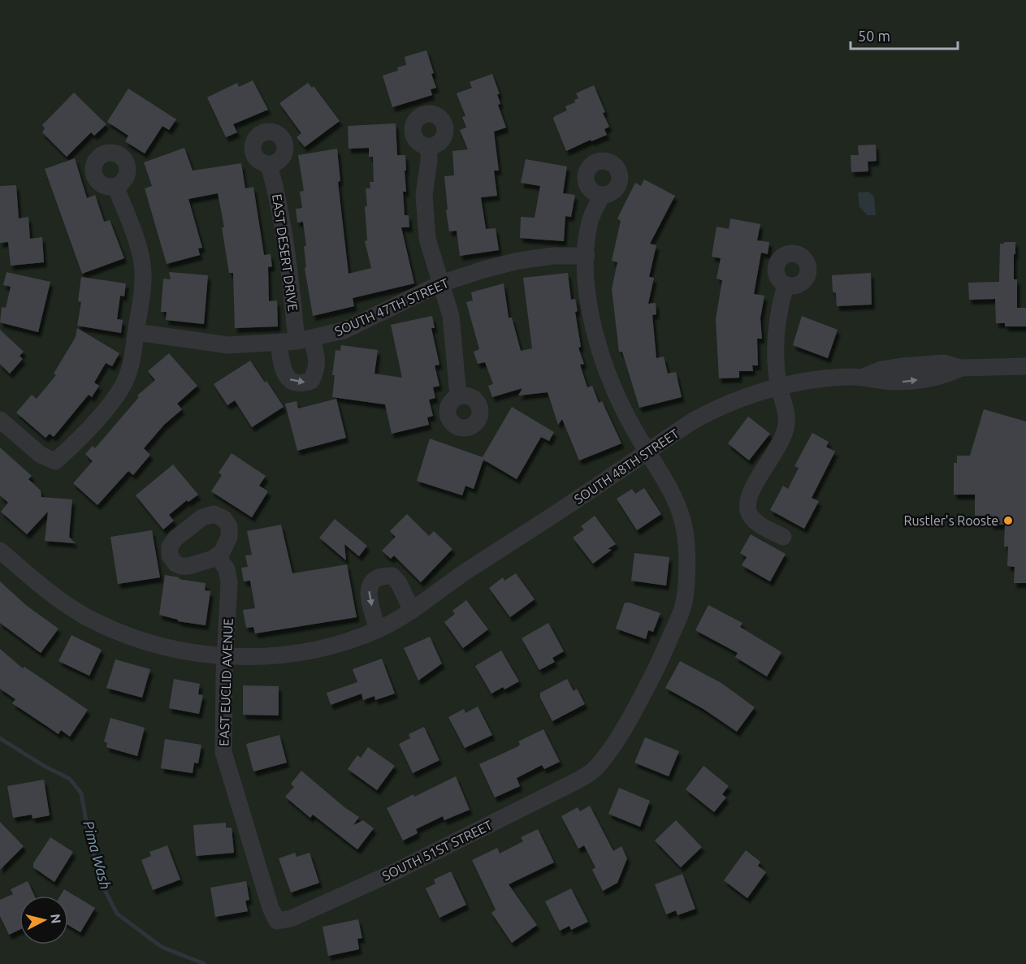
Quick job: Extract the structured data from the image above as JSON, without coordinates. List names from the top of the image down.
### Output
{
  "streets": {
    "street": [
      "EAST DESERT DRIVE",
      "SOUTH 47TH STREET",
      "SOUTH 48TH STREET",
      "EAST EUCLID AVENUE",
      "SOUTH 51ST STREET"
    ]
  },
  "crossings": [
    ["EAST DESERT DRIVE", "SOUTH 47TH STREET"],
    ["SOUTH 48TH STREET", "EAST EUCLID AVENUE"],
    ["SOUTH 48TH STREET", "SOUTH 51ST STREET"],
    ["EAST EUCLID AVENUE", "SOUTH 51ST STREET"]
  ],
  "water": ["Pima Wash"],
  "places": ["Rustler's Rooste"],
  "scale_bar": "50 m",
  "north": "right"
}
